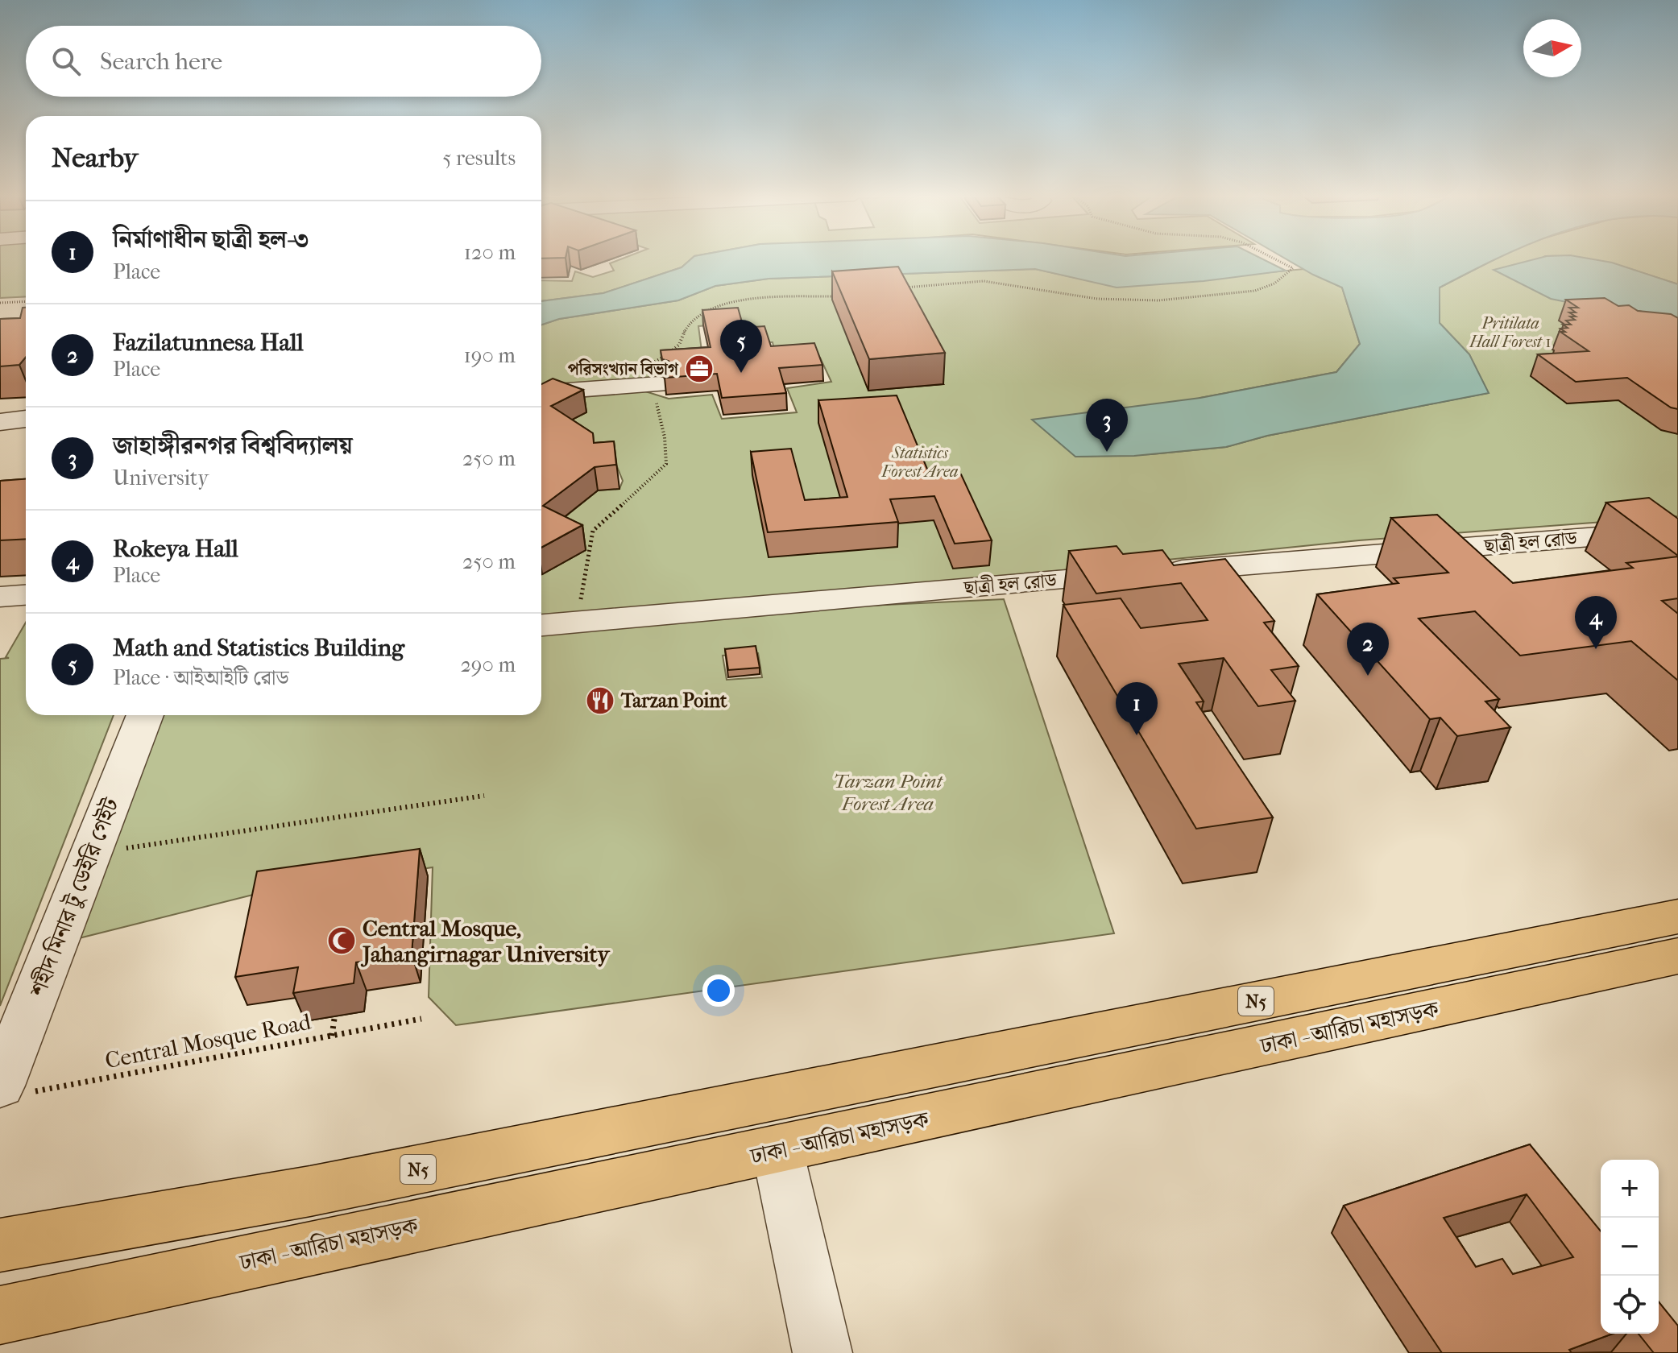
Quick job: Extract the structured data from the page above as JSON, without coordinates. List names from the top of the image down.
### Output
{
  "streets": {
    "highway": ["N5", "ঢাকা - আরিচা মহাসড়ক"],
    "street": ["ছাত্রী হল রোড", "শহীদ মিনার টু ডেইরি গেইট"],
    "path": ["Central Mosque Road"]
  },
  "crossings": [
    ["শহীদ মিনার টু ডেইরি গেইট", "Central Mosque Road"]
  ],
  "parks": ["Pritilata Hall Forest 1", "Statistics Forest Area", "Tarzan Point Forest Area"],
  "places": {
    "office": ["পরিসংখ্যান বিভাগ"],
    "restaurant": ["Tarzan Point"],
    "mosque": ["Central Mosque, Jahangirnagar University"]
  },
  "north": "right",
  "page": {
    "search": "Search here",
    "heading": ["Nearby", "5 results"],
    "list": [
      {
        "mark": "1",
        "name": "নির্মাণাধীন ছাত্রী হল-৩",
        "note": "Place",
        "value": "120 m"
      },
      {
        "mark": "2",
        "name": "Fazilatunnesa Hall",
        "note": "Place",
        "value": "190 m"
      },
      {
        "mark": "3",
        "name": "জাহাঙ্গীরনগর বিশ্ববিদ্যালয়",
        "note": "University",
        "value": "250 m"
      },
      {
        "mark": "4",
        "name": "Rokeya Hall",
        "note": "Place",
        "value": "250 m"
      },
      {
        "mark": "5",
        "name": "Math and Statistics Building",
        "note": "Place · আইআইটি রোড",
        "value": "290 m"
      }
    ],
    "pins": [
      "5",
      "3",
      "4",
      "2",
      "1"
    ],
    "map_buttons": ["+", "−"]
  }
}
